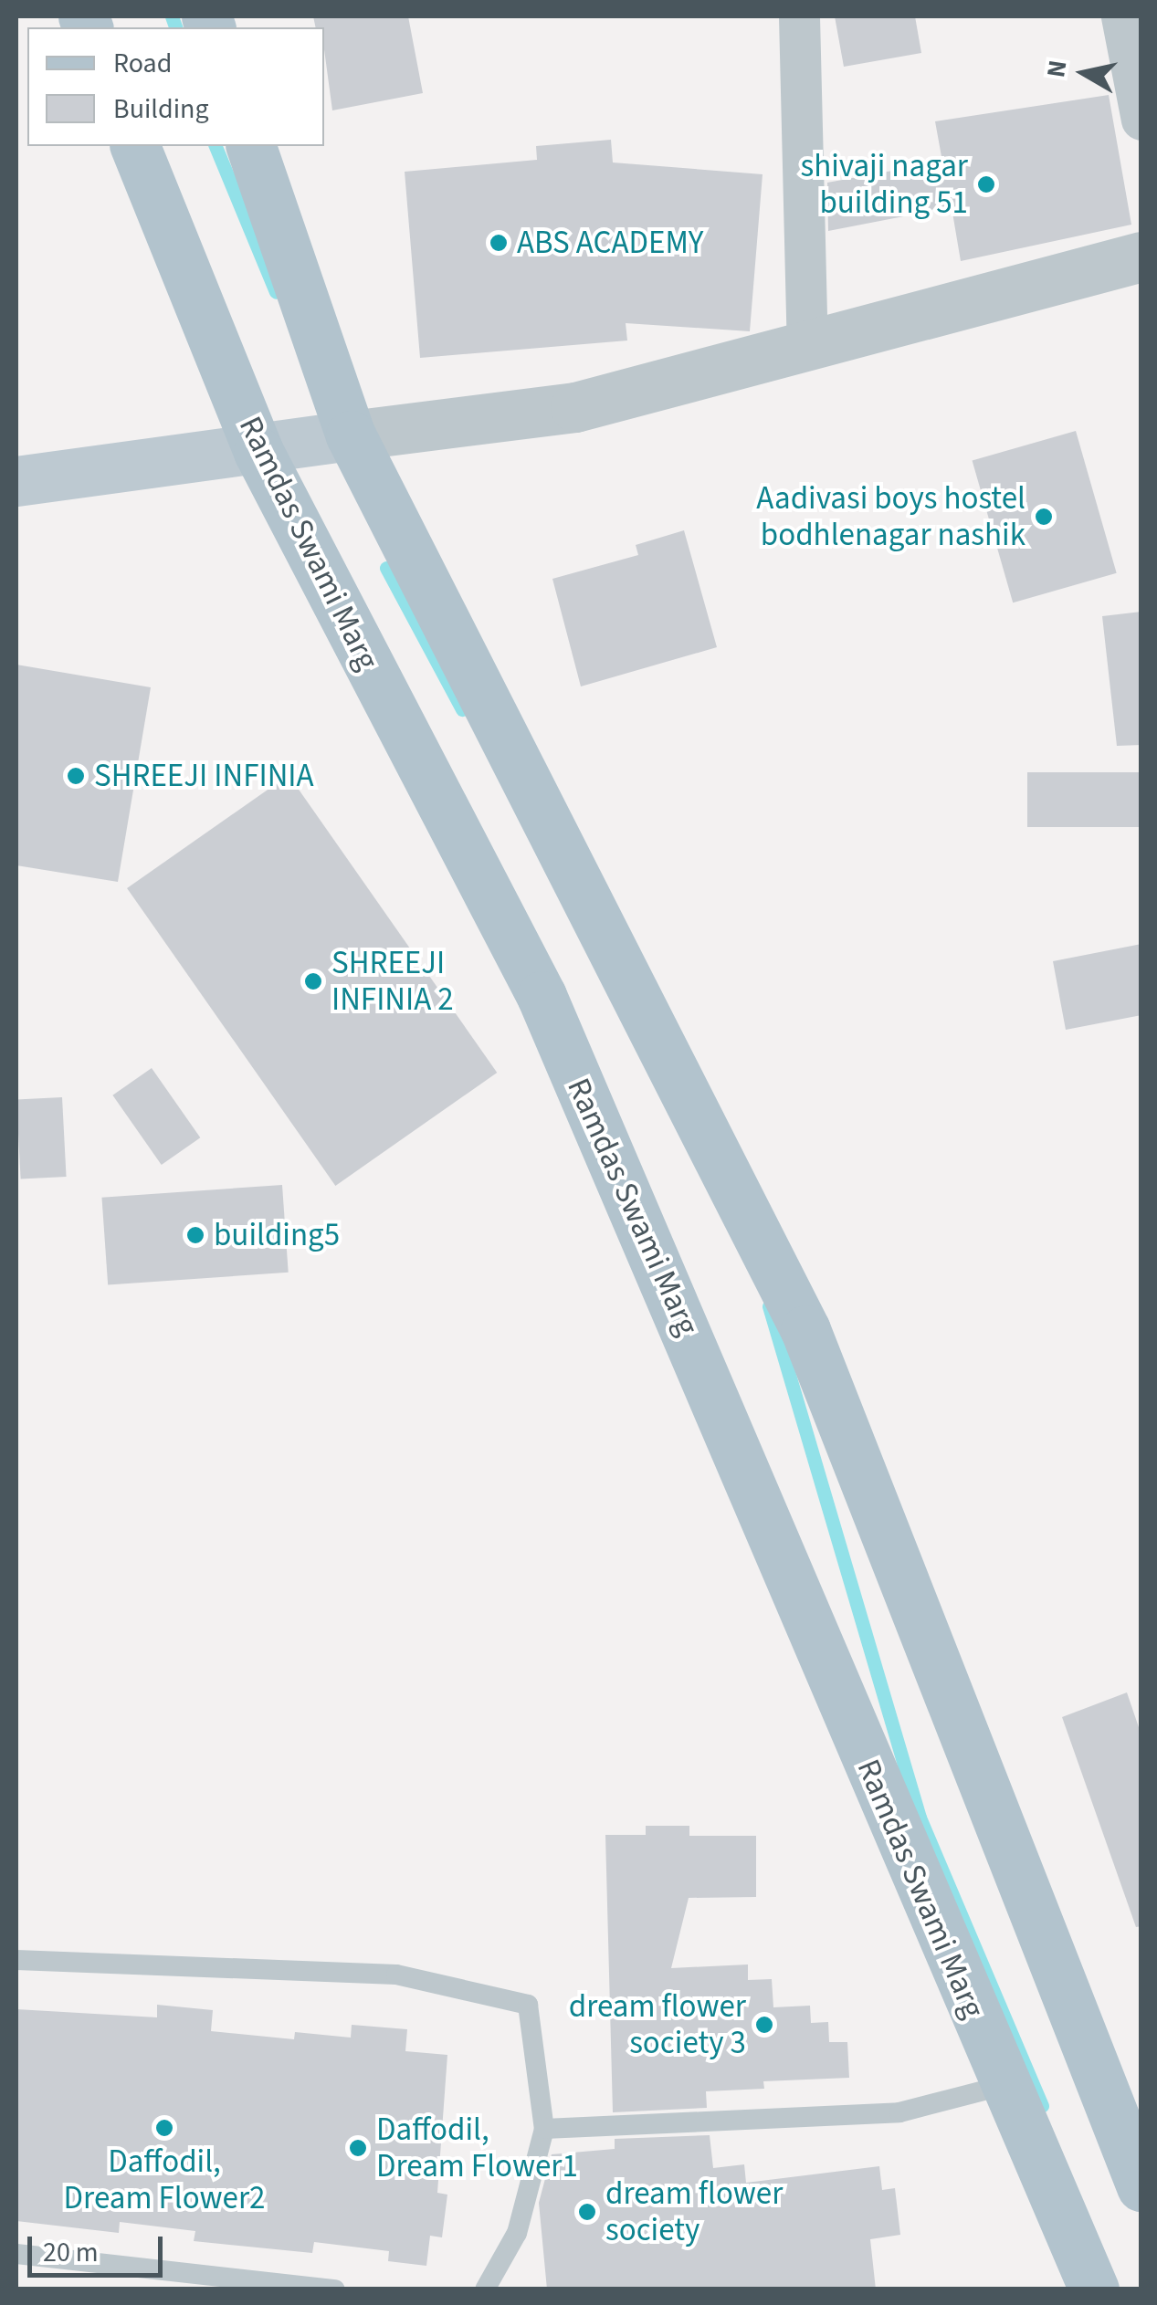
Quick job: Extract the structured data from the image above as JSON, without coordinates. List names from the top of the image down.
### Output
{
  "streets": {
    "main road": ["Ramdas Swami Marg"]
  },
  "places": [
    "shivaji nagar building 51",
    "ABS ACADEMY",
    "Aadivasi boys hostel bodhlenagar nashik",
    "SHREEJI INFINIA",
    "SHREEJI INFINIA 2",
    "building5",
    "dream flower society 3",
    "Daffodil, Dream Flower2",
    "Daffodil, Dream Flower1",
    "dream flower society"
  ],
  "legend": ["Road", "Building"],
  "scale_bar": "20 m",
  "north": "left"
}
